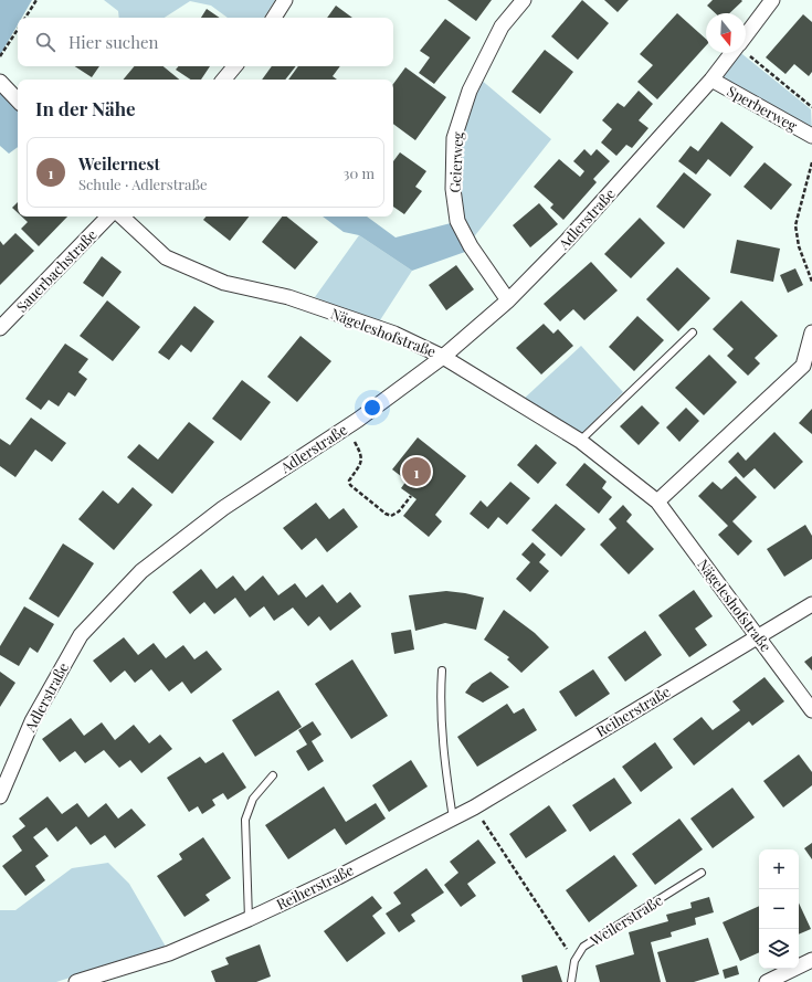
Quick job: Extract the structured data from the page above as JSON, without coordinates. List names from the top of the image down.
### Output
{
  "streets": {
    "street": [
      "Sperberweg",
      "Geierweg",
      "Adlerstraße",
      "Sauerbachstraße",
      "Nägeleshofstraße",
      "Reiherstraße"
    ],
    "lane": ["Weilerstraße"]
  },
  "crossings": [
    ["Sperberweg", "Adlerstraße"],
    ["Geierweg", "Adlerstraße"],
    ["Adlerstraße", "Nägeleshofstraße"],
    ["Nägeleshofstraße", "Reiherstraße"]
  ],
  "north": "bottom",
  "page": {
    "search": "Hier suchen",
    "heading": "In der Nähe",
    "list": [
      {
        "mark": "1",
        "name": "Weilernest",
        "note": "Schule · Adlerstraße",
        "value": "30 m"
      }
    ],
    "pins": "1",
    "map_buttons": ["+", "−"]
  }
}
